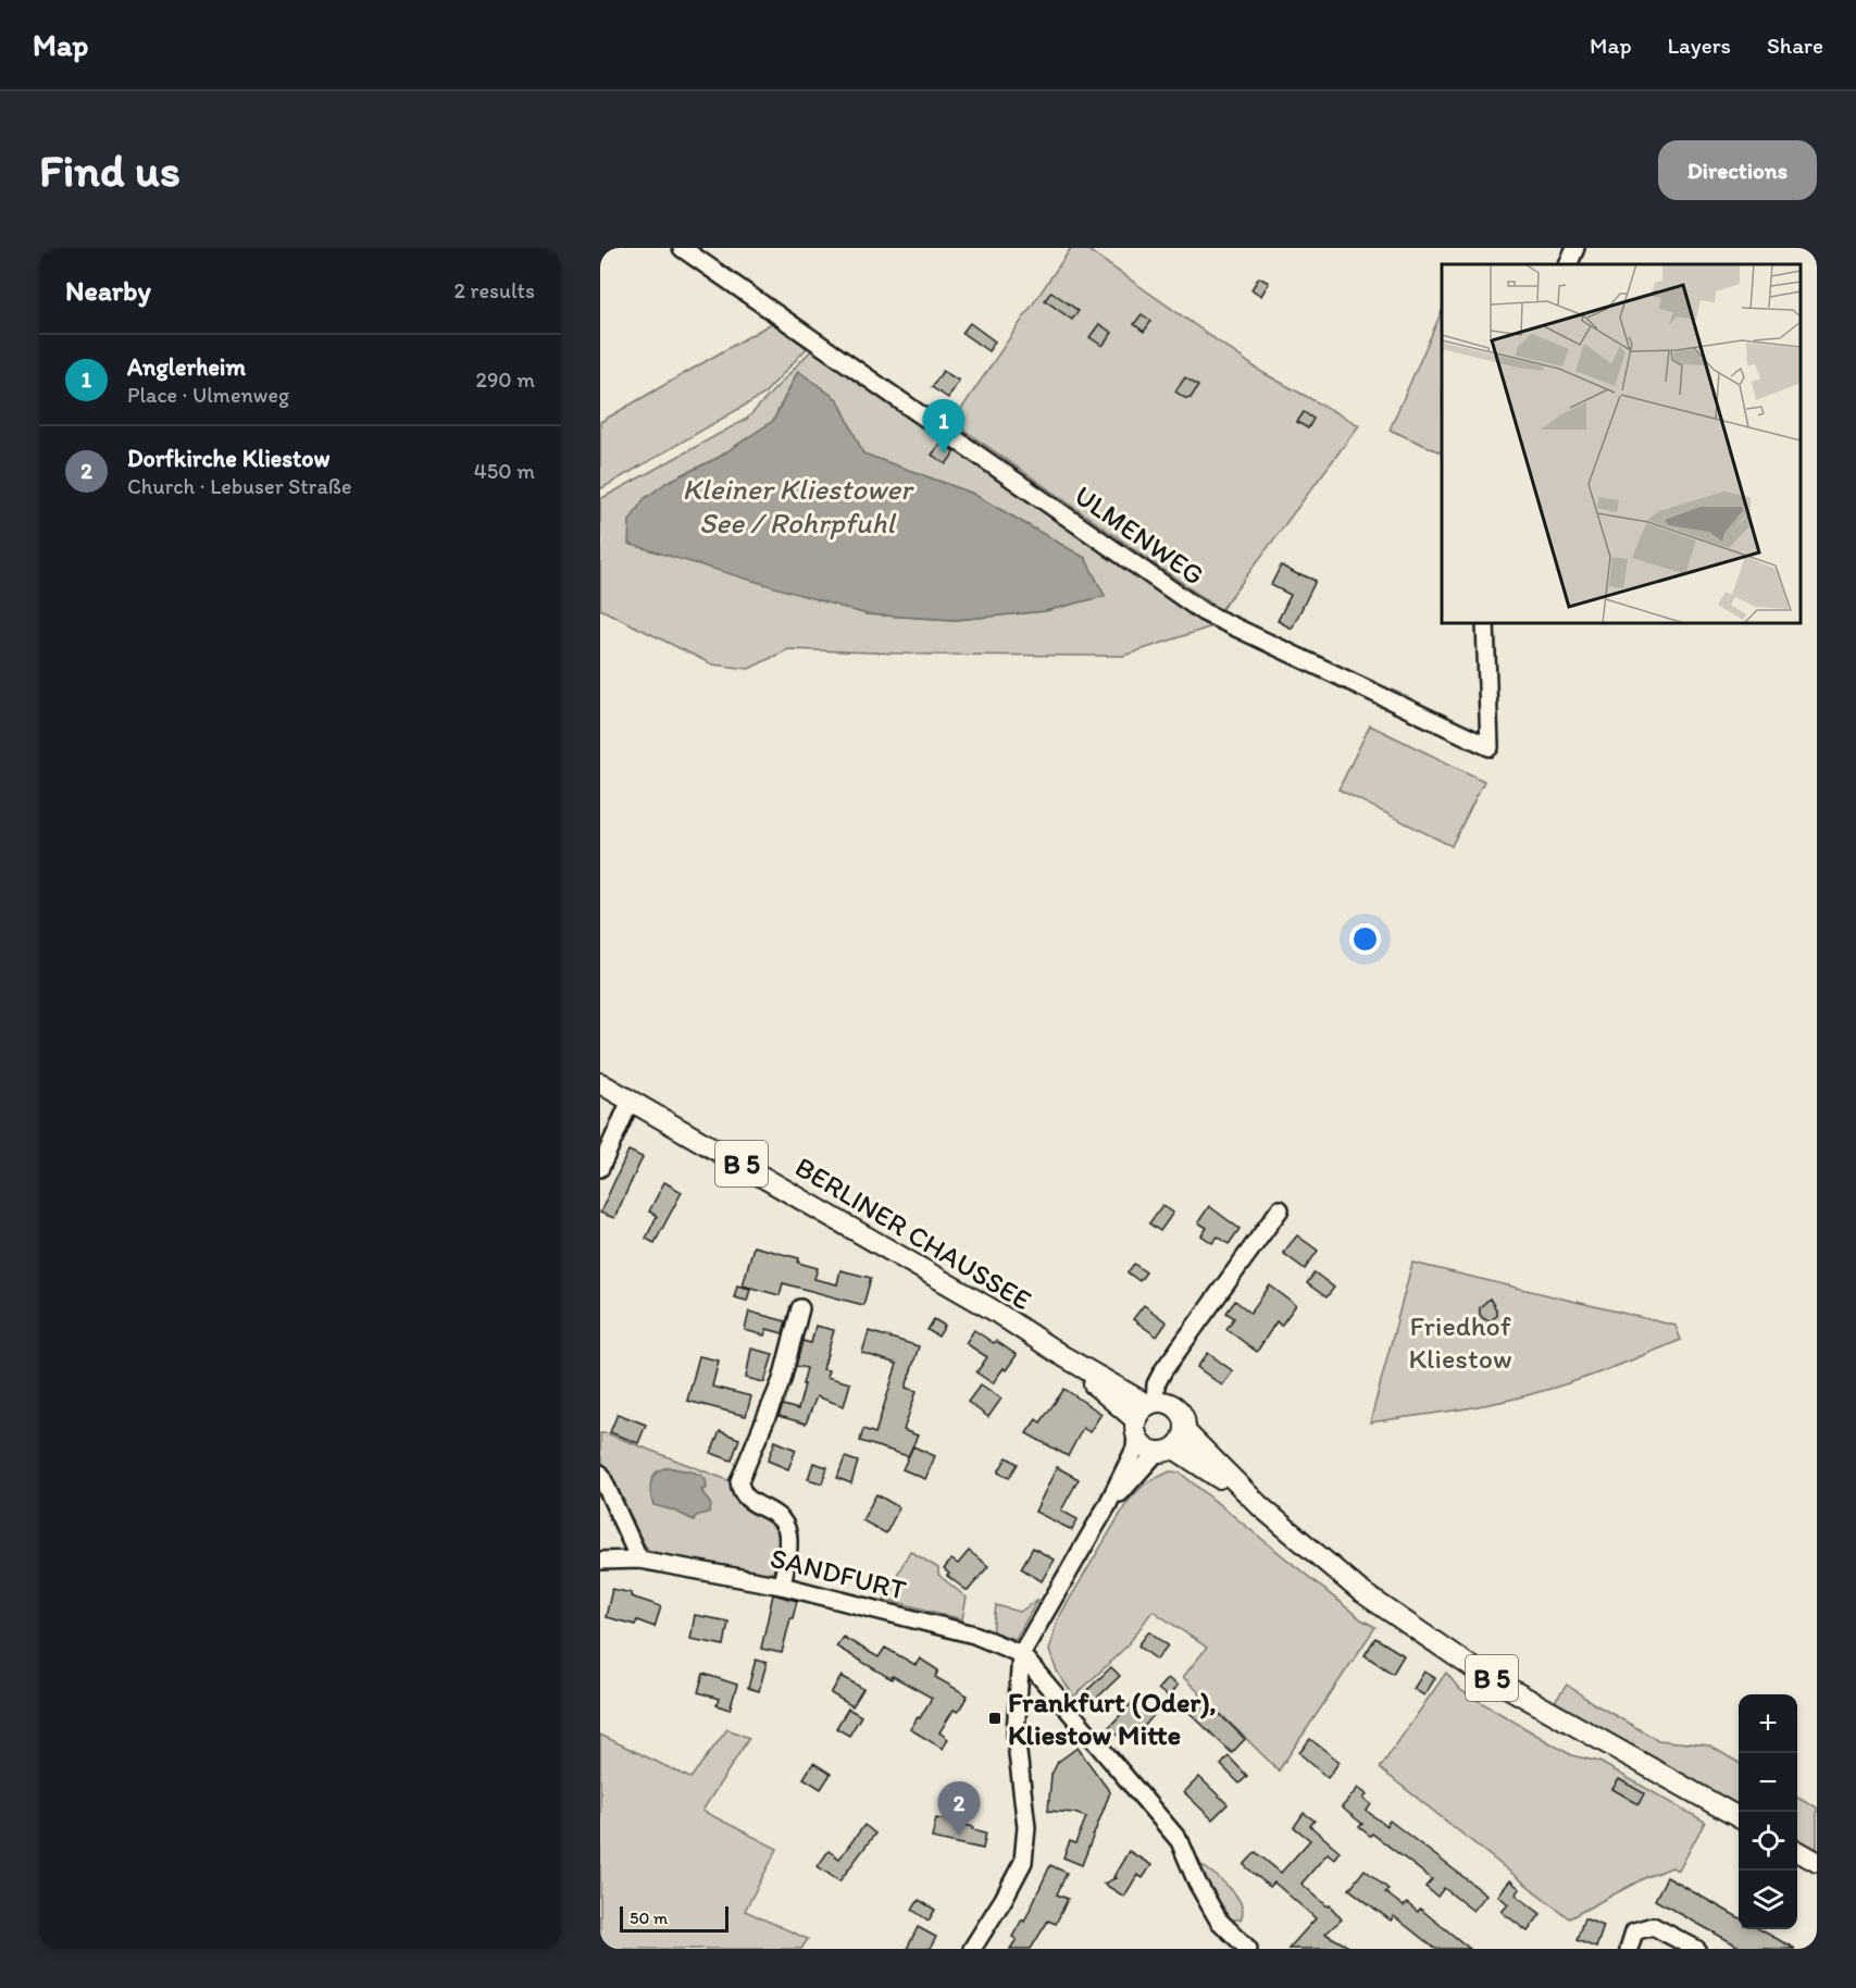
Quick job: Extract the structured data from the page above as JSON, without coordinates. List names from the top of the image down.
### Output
{
  "streets": {
    "main road": ["B 5", "BERLINER CHAUSSEE"],
    "street": ["ULMENWEG", "SANDFURT"]
  },
  "crossings": [
    ["B 5", "BERLINER CHAUSSEE"]
  ],
  "water": ["Kleiner Kliestower See / Rohrpfuhl"],
  "parks": ["Friedhof Kliestow"],
  "places": {
    "transit": ["Frankfurt (Oder), Kliestow Mitte"]
  },
  "scale_bar": "50 m",
  "page": {
    "header": "Map",
    "nav": ["Map", "Layers", "Share"],
    "buttons": "Directions",
    "title": "Find us",
    "heading": ["Nearby", "2 results"],
    "list": [
      {
        "mark": "1",
        "name": "Anglerheim",
        "note": "Place · Ulmenweg",
        "value": "290 m"
      },
      {
        "mark": "2",
        "name": "Dorfkirche Kliestow",
        "note": "Church · Lebuser Straße",
        "value": "450 m"
      }
    ],
    "pins": ["1", "2"],
    "map_buttons": ["+", "−"],
    "scale": "50 m"
  }
}
